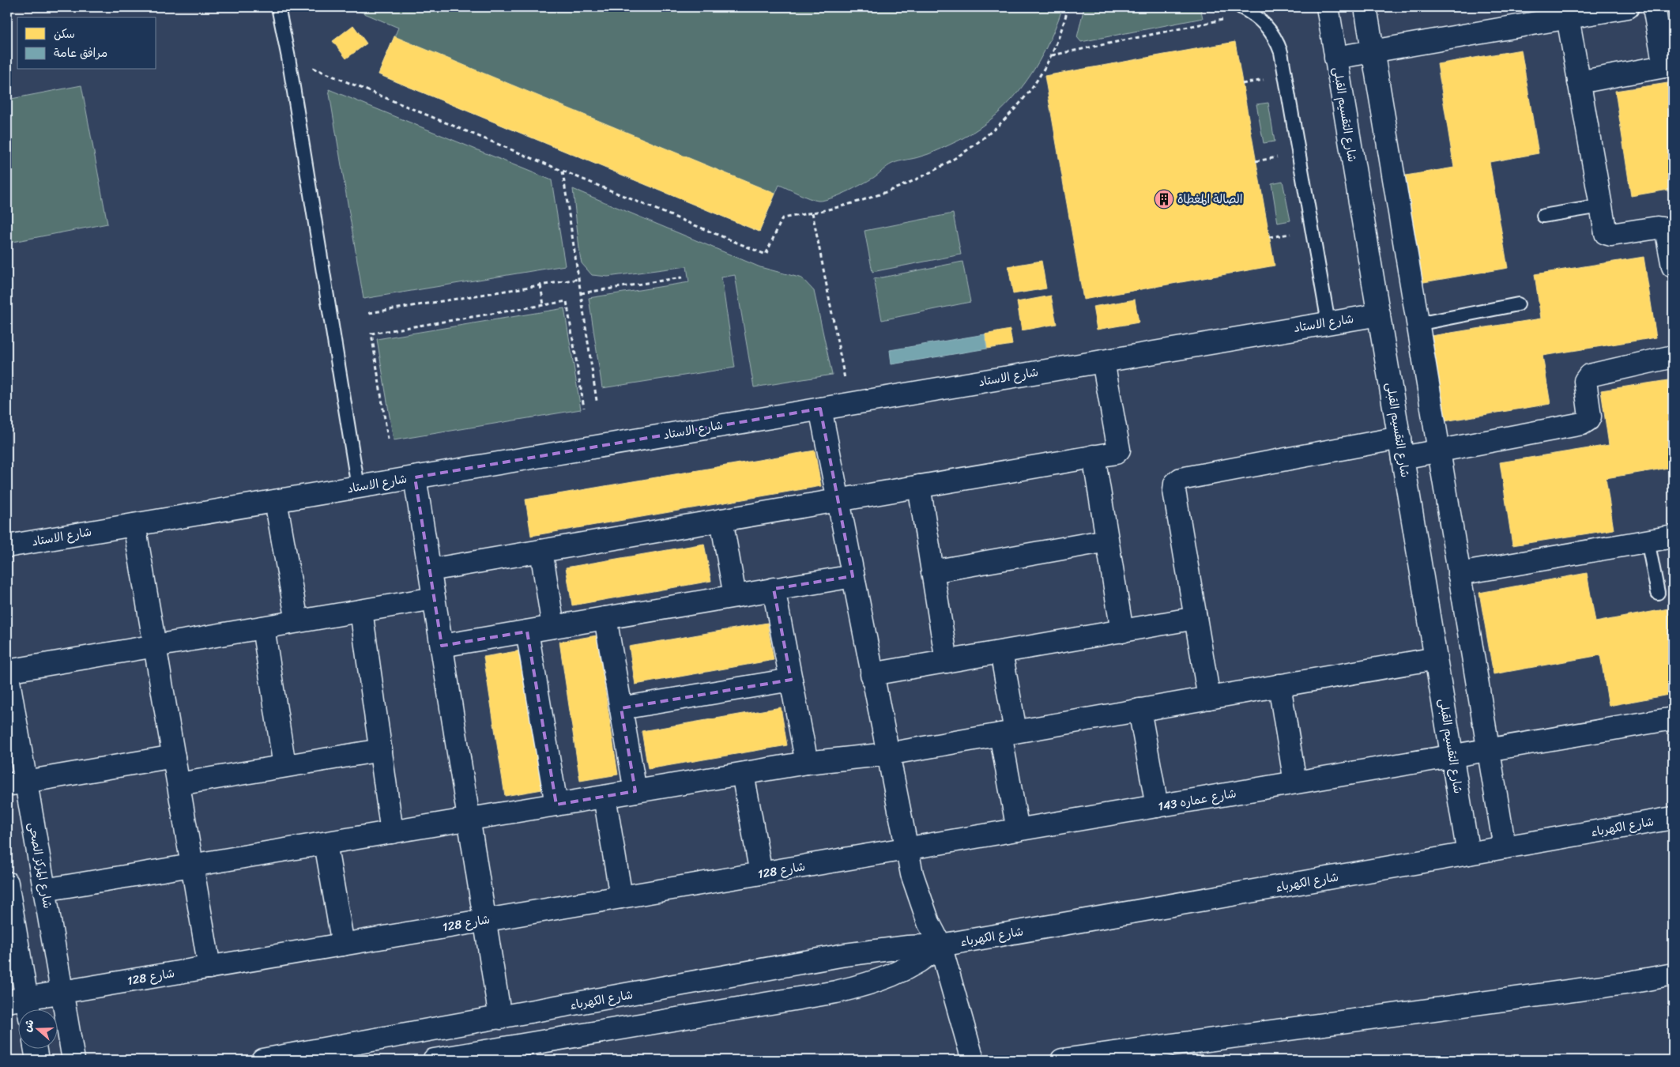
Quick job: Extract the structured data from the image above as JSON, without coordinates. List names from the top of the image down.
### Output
{
  "streets": {
    "street": [
      "شارع التقسيم القبلى",
      "شارع الاستاد",
      "شارع عماره 143",
      "شارع الكهرباء",
      "شارع المركز الصحى",
      "شارع 128"
    ]
  },
  "crossings": [
    ["شارع التقسيم القبلى", "شارع الاستاد"],
    ["شارع التقسيم القبلى", "شارع عماره 143"],
    ["شارع التقسيم القبلى", "شارع الكهرباء"],
    ["شارع عماره 143", "شارع 128"],
    ["شارع المركز الصحى", "شارع 128"]
  ],
  "places": {
    "building": ["الصالة المغطاة"]
  },
  "legend": ["سكن", "مرافق عامة"],
  "north": "left"
}
